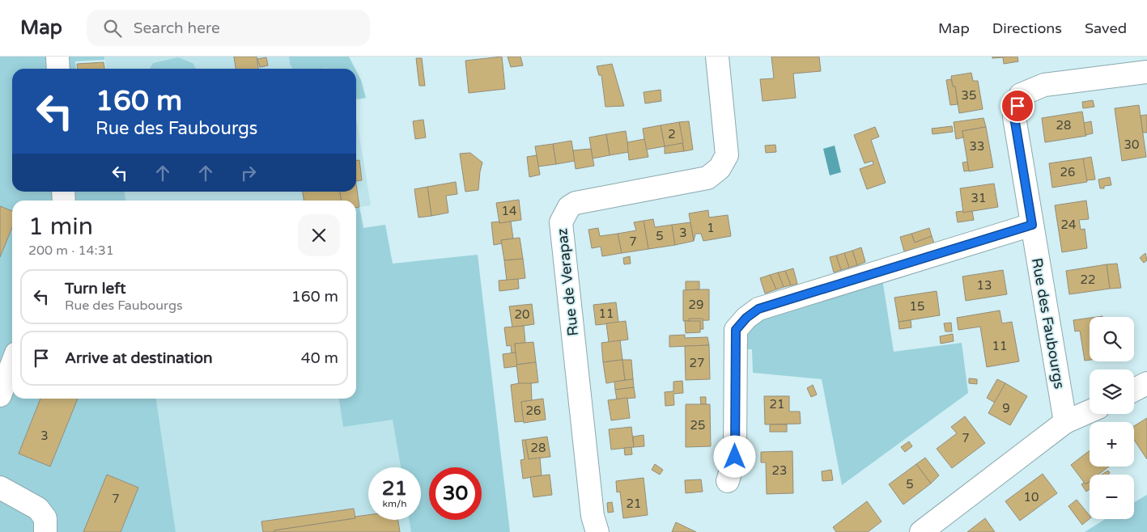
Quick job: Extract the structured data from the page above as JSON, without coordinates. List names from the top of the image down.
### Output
{
  "streets": {
    "street": ["Rue de Verapaz", "Rue des Faubourgs"]
  },
  "house_numbers": [
    "35",
    "28",
    "2",
    "30",
    "33",
    "26",
    "31",
    "14",
    "24",
    "1",
    "3",
    "5",
    "7",
    "22",
    "13",
    "29",
    "15",
    "11",
    "20",
    "11",
    "27",
    "21",
    "9",
    "26",
    "25",
    "3",
    "7",
    "28",
    "23",
    "5",
    "10",
    "7",
    "21"
  ],
  "page": {
    "header": "Map",
    "search": "Search here",
    "nav": ["Map", "Directions", "Saved"],
    "turn": ["160 m", "Rue des Faubourgs"],
    "heading": ["1 min", "200 m · 14:31"],
    "list": [
      {
        "name": "Turn left",
        "note": "Rue des Faubourgs",
        "value": "160 m"
      },
      {
        "name": "Arrive at destination",
        "value": "40 m"
      }
    ],
    "map_buttons": ["+", "−"],
    "speed": "21 km/h",
    "limit": "30"
  }
}
